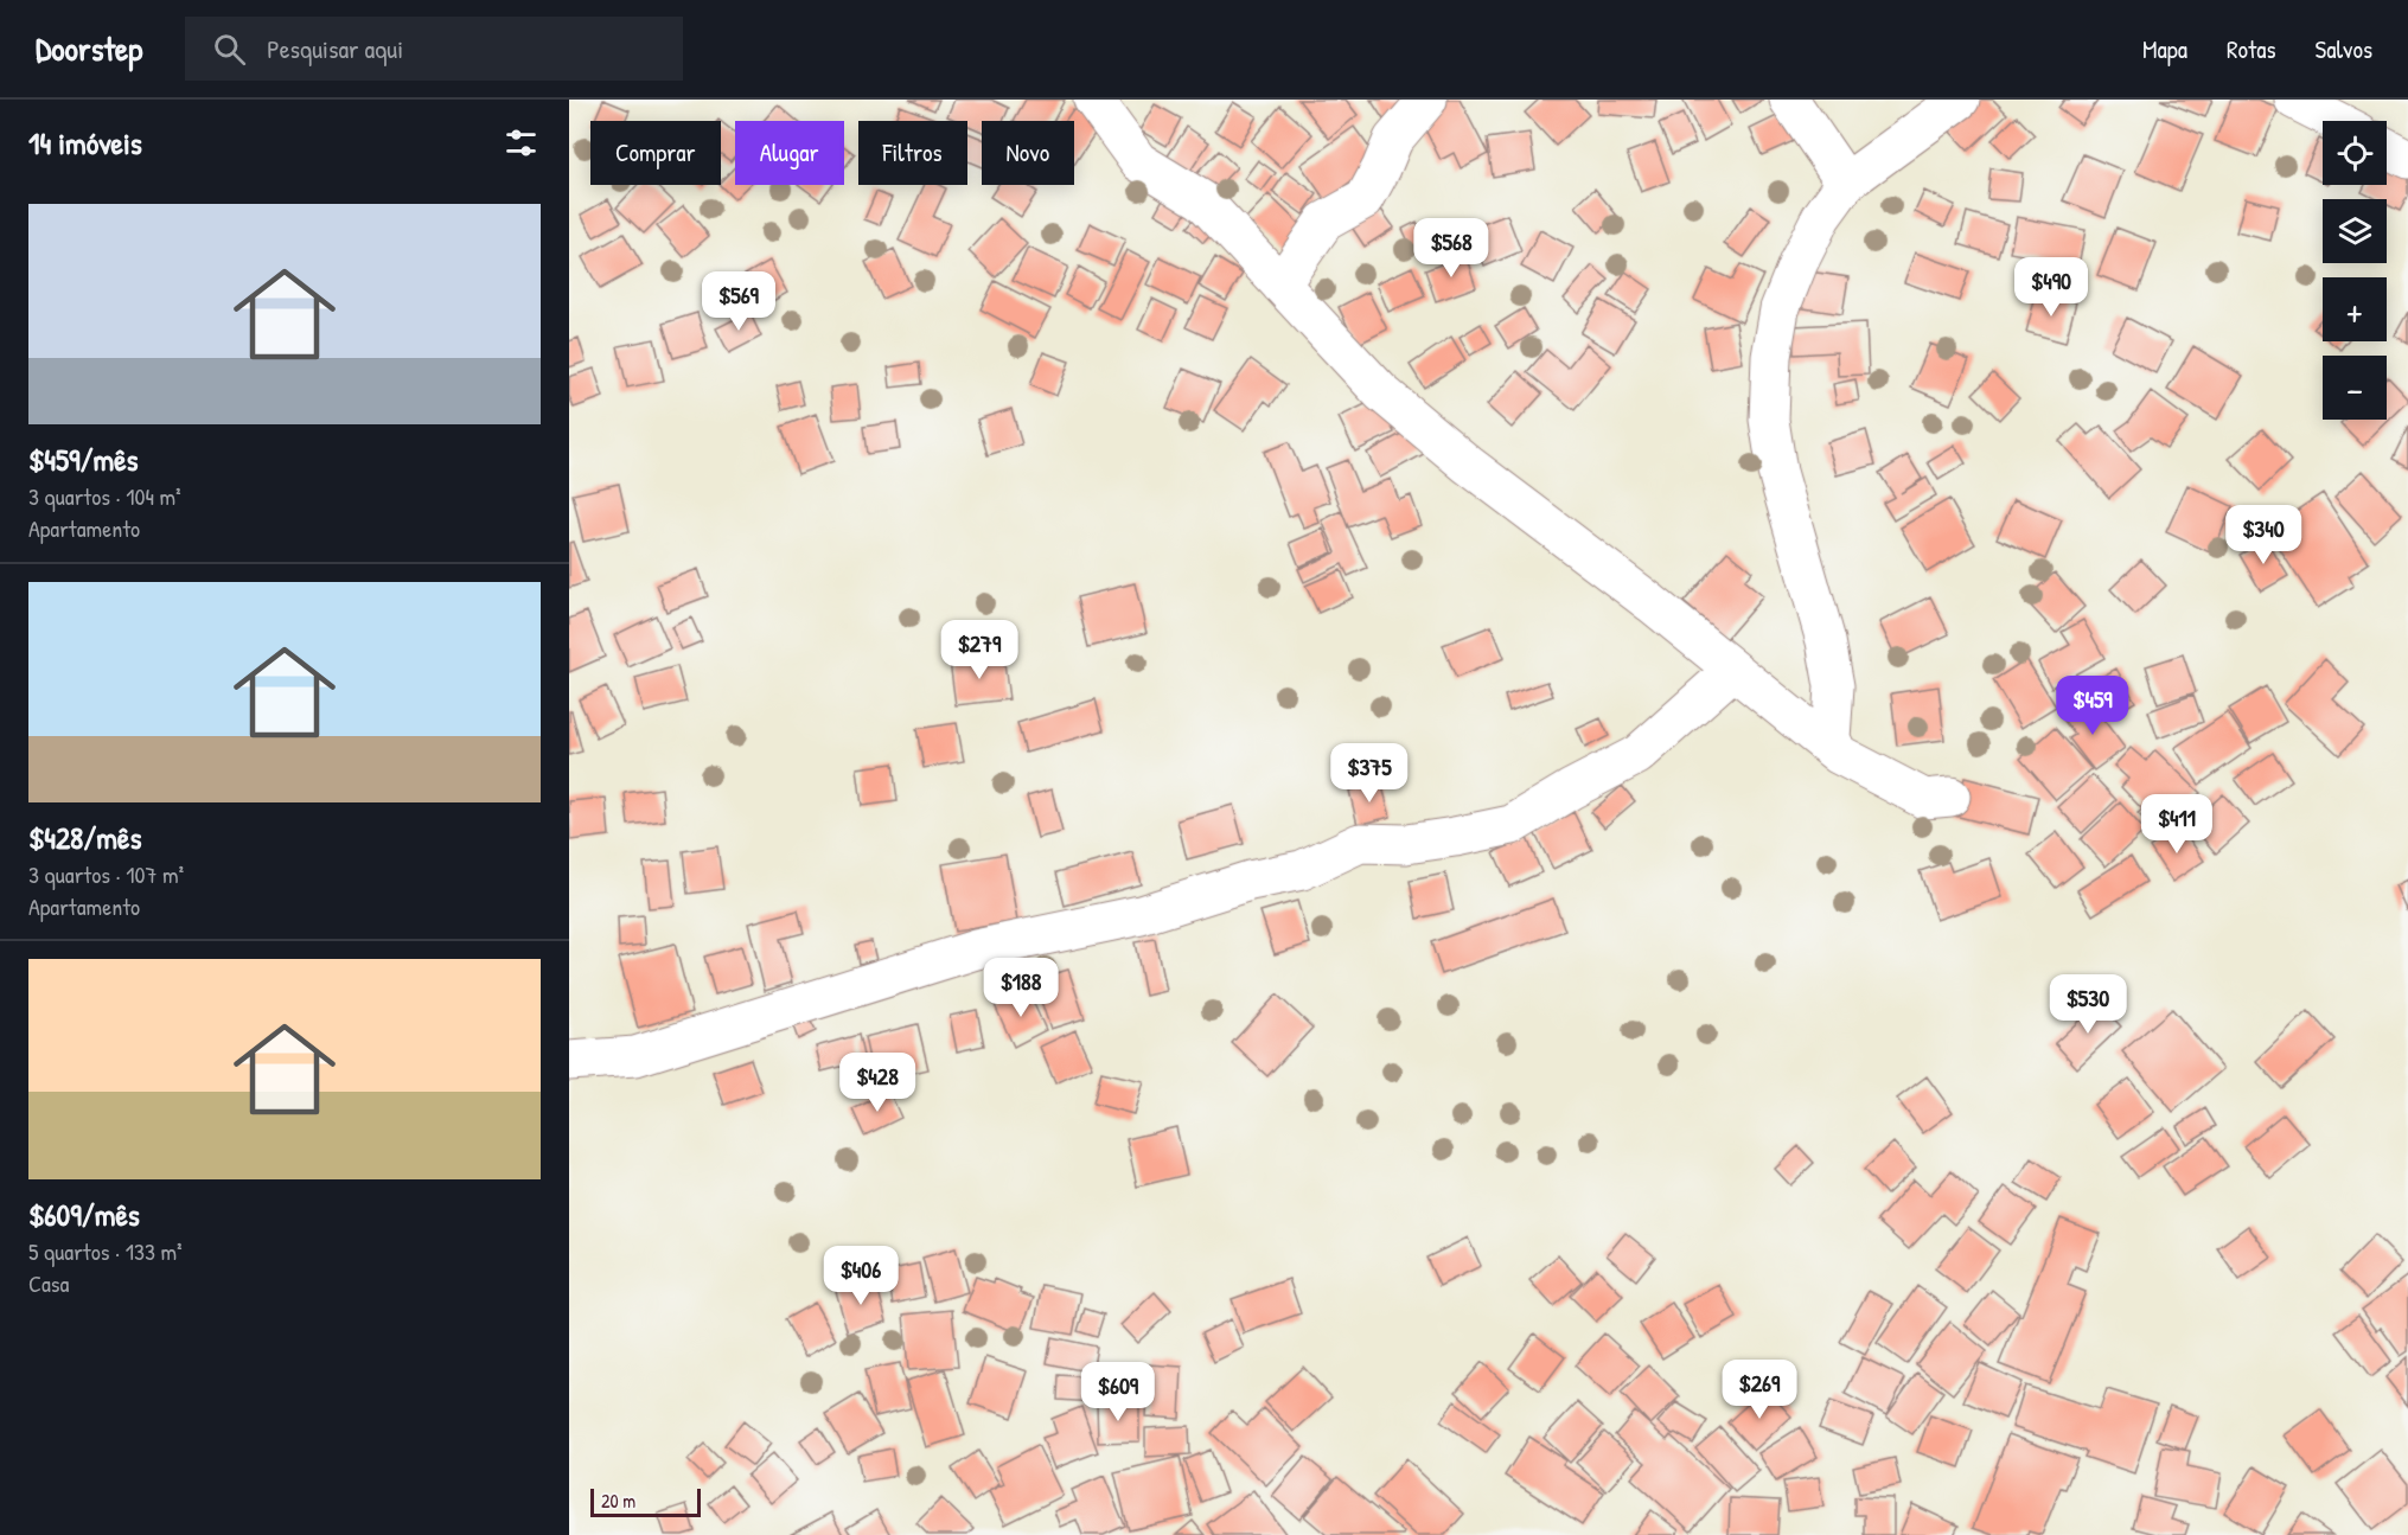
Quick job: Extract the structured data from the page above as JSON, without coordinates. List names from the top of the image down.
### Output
{
  "scale_bar": "20 m",
  "page": {
    "header": "Doorstep",
    "search": "Pesquisar aqui",
    "nav": ["Mapa", "Rotas", "Salvos"],
    "heading": "14 imóveis",
    "map_buttons": ["+", "−"],
    "chip": [
      "Comprar",
      "Alugar",
      "Filtros",
      "Novo"
    ],
    "list": [
      {
        "name": "$459/mês",
        "note": "3 quartos · 104 m² · Apartamento"
      },
      {
        "name": "$428/mês",
        "note": "3 quartos · 107 m² · Apartamento"
      },
      {
        "name": "$609/mês",
        "note": "5 quartos · 133 m² · Casa"
      }
    ],
    "price": [
      "$568",
      "$490",
      "$569",
      "$340",
      "$279",
      "$459",
      "$375",
      "$411",
      "$188",
      "$530",
      "$428",
      "$406",
      "$269",
      "$609"
    ],
    "scale": "20 m"
  }
}
